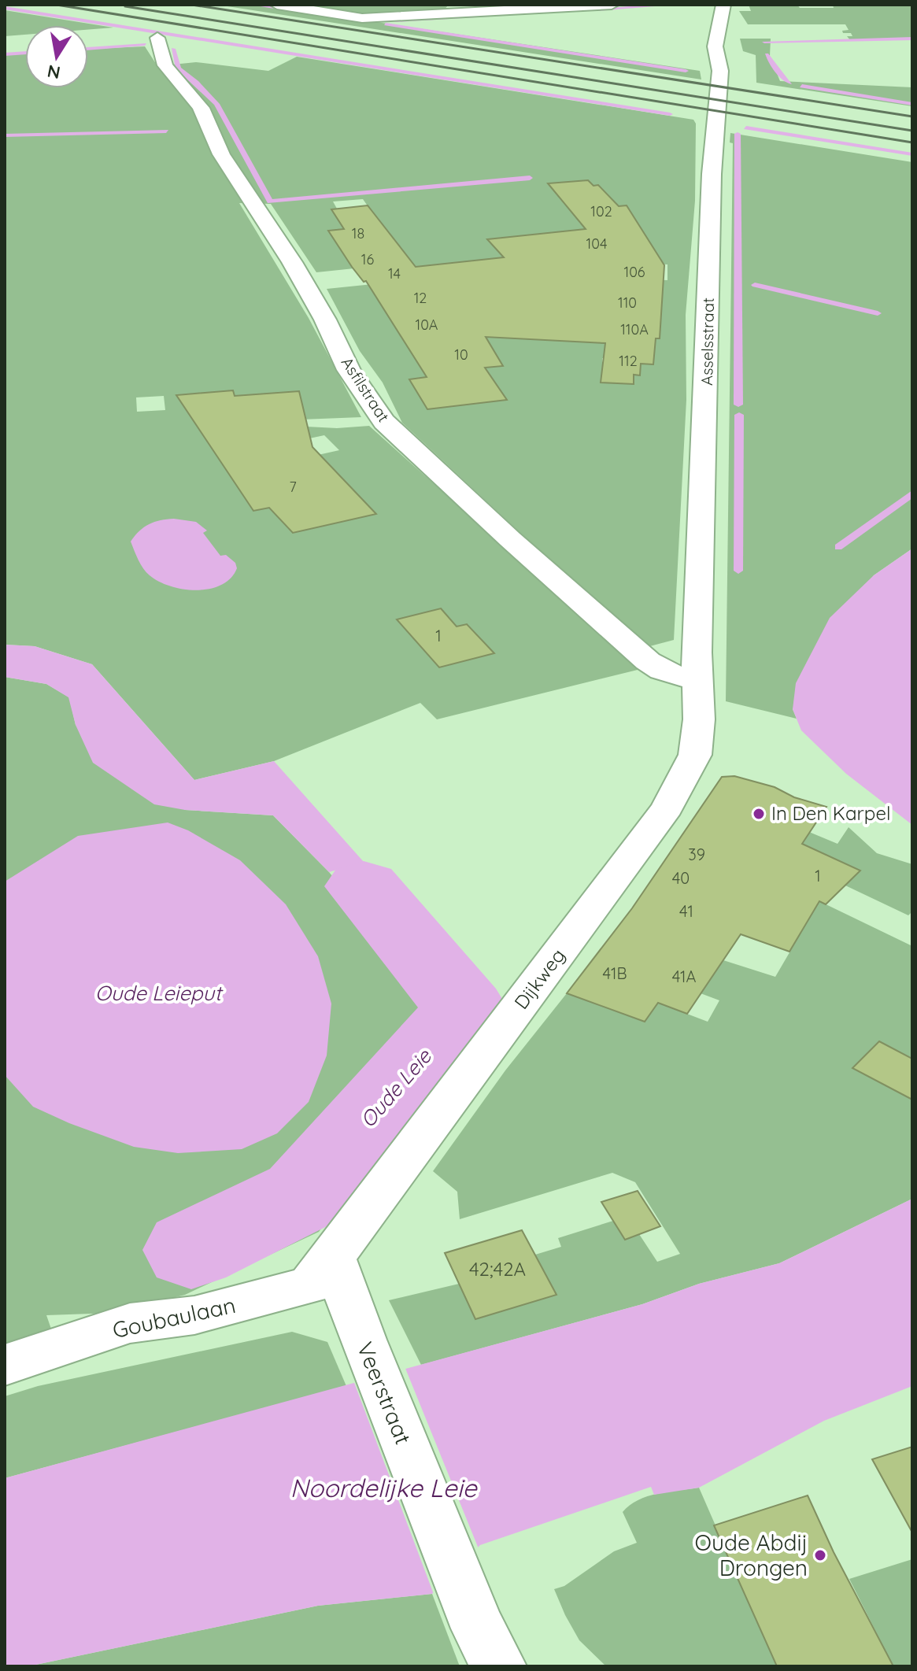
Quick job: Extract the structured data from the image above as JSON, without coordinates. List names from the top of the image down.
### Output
{
  "streets": {
    "street": [
      "Asselsstraat",
      "Asfilstraat",
      "Dijkweg",
      "Goubaulaan",
      "Veerstraat"
    ]
  },
  "crossings": [
    ["Asselsstraat", "Asfilstraat"],
    ["Asselsstraat", "Dijkweg"],
    ["Asfilstraat", "Dijkweg"],
    ["Dijkweg", "Goubaulaan"],
    ["Dijkweg", "Veerstraat"],
    ["Goubaulaan", "Veerstraat"]
  ],
  "water": ["Oude Leieput", "Oude Leie", "Noordelijke Leie"],
  "places": ["In Den Karpel", "Oude Abdij Drongen"],
  "house_numbers": [
    "102",
    "18",
    "104",
    "16",
    "106",
    "14",
    "12",
    "110",
    "10A",
    "110A",
    "10",
    "112",
    "7",
    "1",
    "39",
    "1",
    "40",
    "41",
    "41B",
    "41A",
    "42;42A"
  ],
  "north": "bottom"
}
